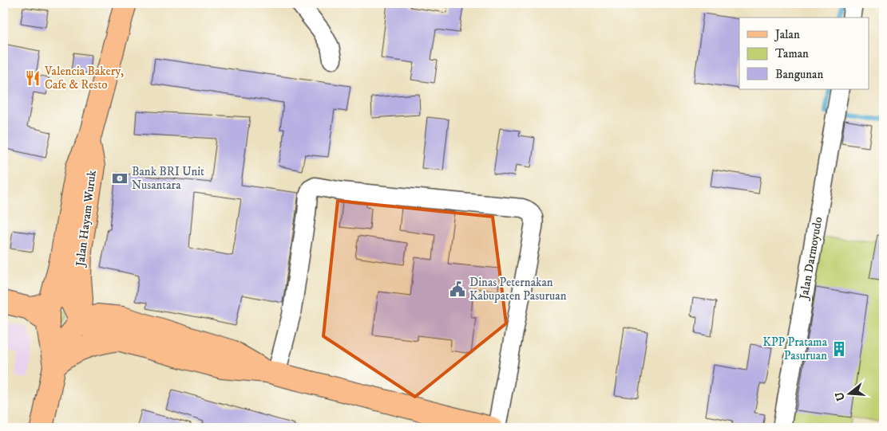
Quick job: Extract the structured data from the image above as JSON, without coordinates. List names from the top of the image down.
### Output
{
  "streets": {
    "main road": ["Jalan Hayam Wuruk"],
    "street": ["Jalan Darmoyudo"]
  },
  "places": {
    "restaurant": ["Valencia Bakery, Cafe & Resto"],
    "bank": ["Bank BRI Unit Nusantara"],
    "public building": ["Dinas Peternakan Kabupaten Pasuruan"],
    "building": ["KPP Pratama Pasuruan"]
  },
  "legend": ["Jalan", "Taman", "Bangunan"],
  "north": "left"
}
